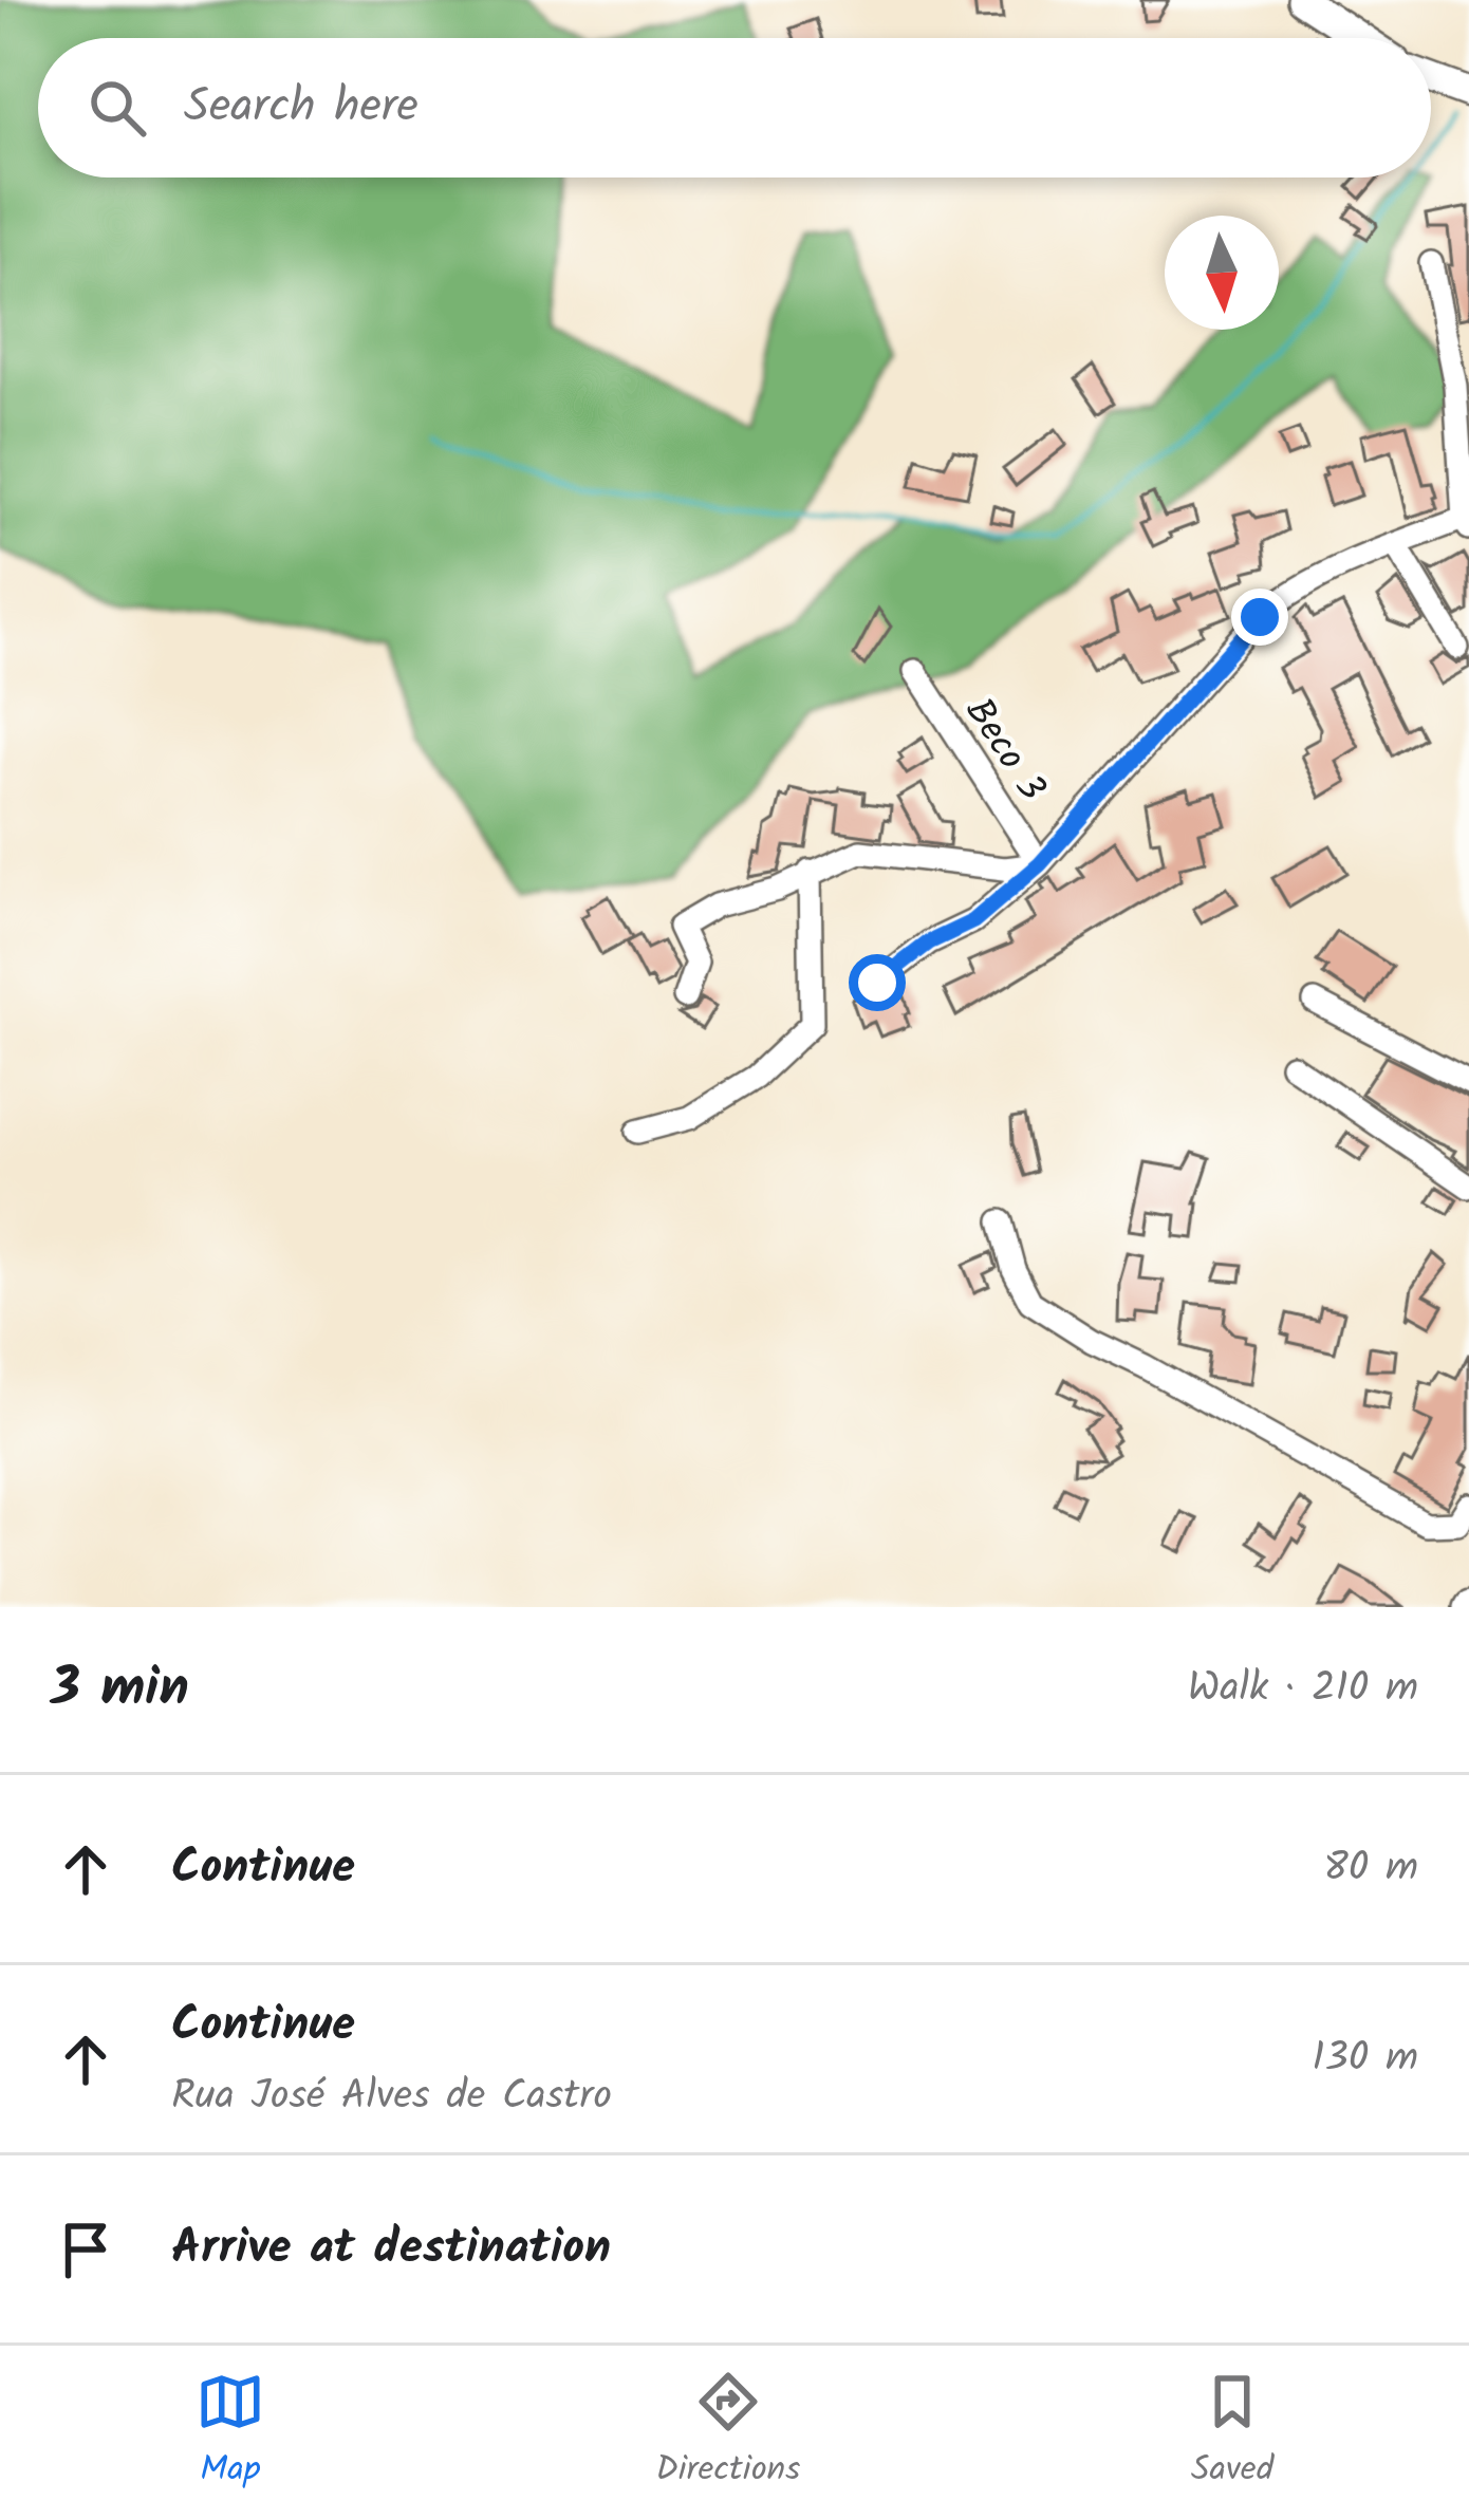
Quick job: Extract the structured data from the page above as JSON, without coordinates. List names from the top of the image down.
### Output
{
  "streets": {
    "street": ["Beco 3"]
  },
  "north": "bottom",
  "page": {
    "search": "Search here",
    "heading": ["3 min", "Walk · 210 m"],
    "list": [
      ["Continue", "80 m"],
      ["Continue", "Rua José Alves de Castro", "130 m"],
      "Arrive at destination"
    ],
    "nav": ["Map", "Directions", "Saved"]
  }
}
